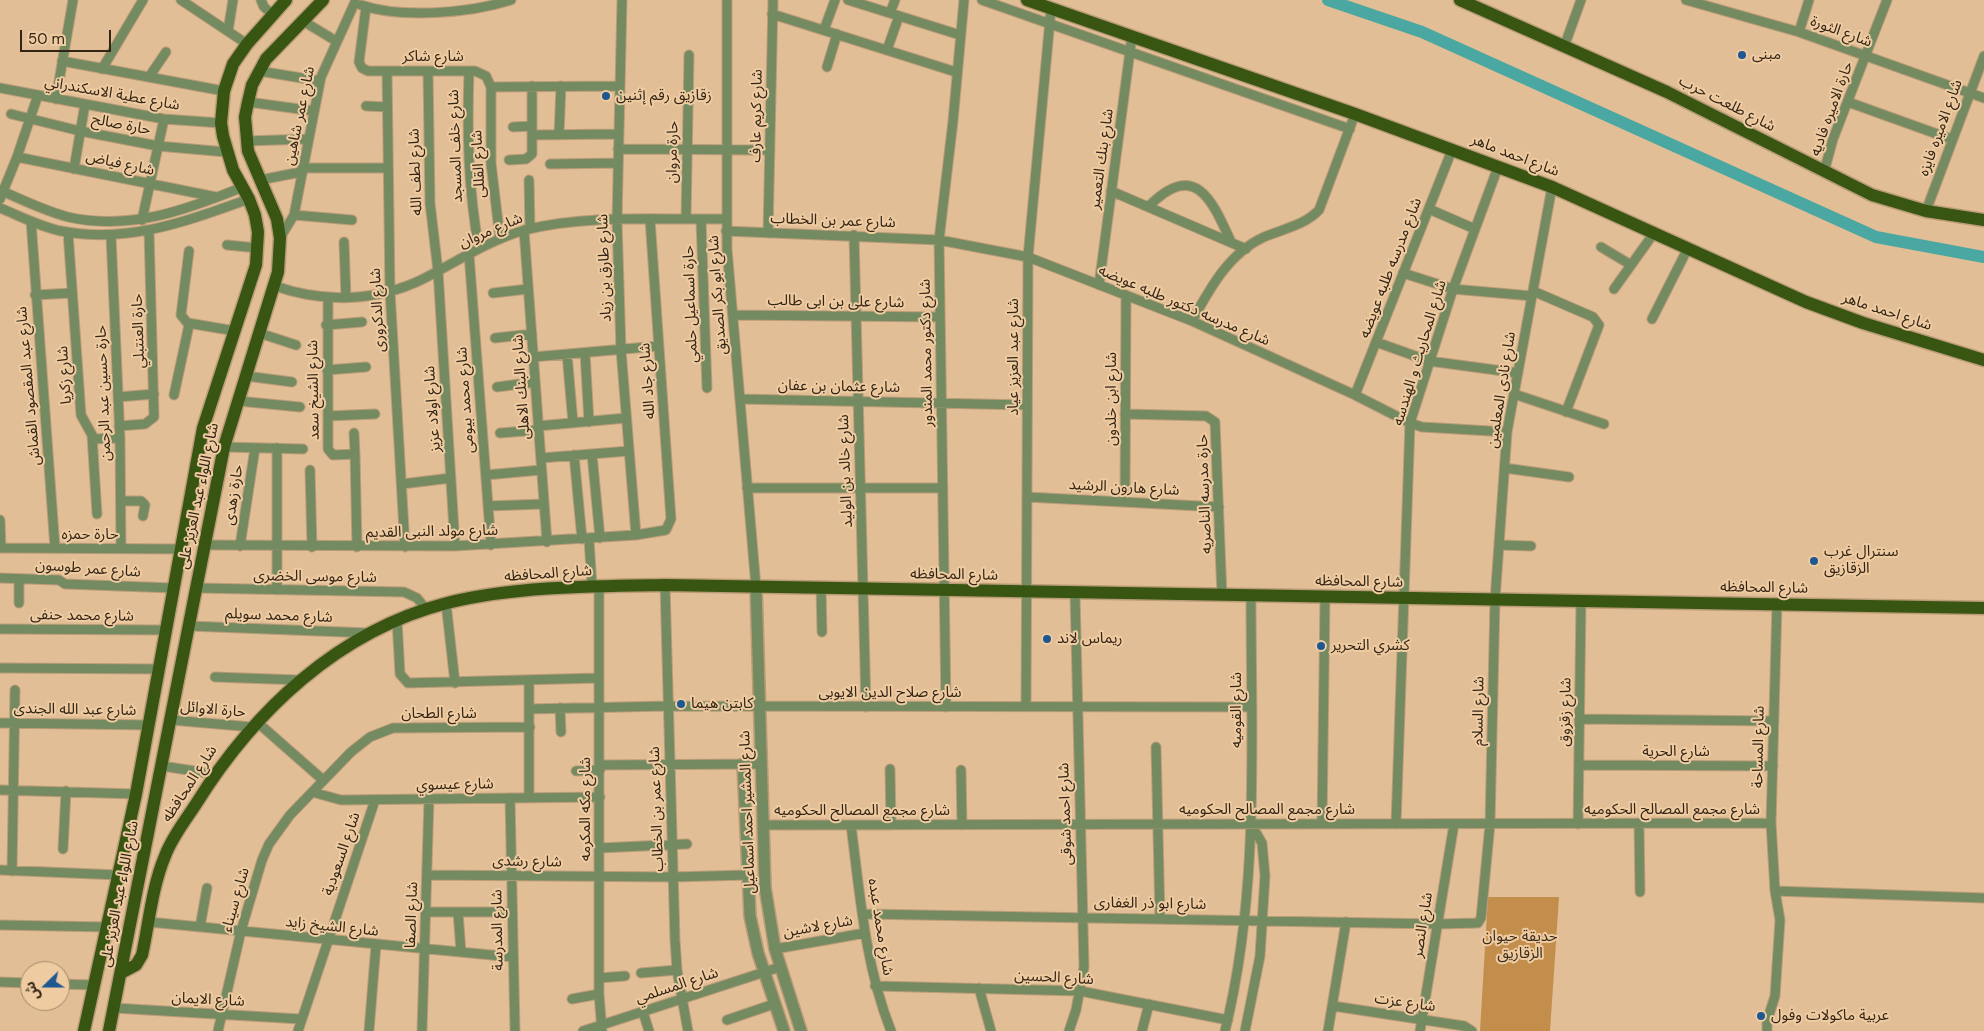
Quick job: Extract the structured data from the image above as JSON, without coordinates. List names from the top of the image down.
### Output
{
  "streets": {
    "main road": [
      "شارع طلعت حرب",
      "شارع احمد ماهر",
      "شارع اللواء عبد العزيز على",
      "شارع المحافظه"
    ],
    "street": [
      "شارع الثورة",
      "شارع شاكر",
      "شارع عطية الاسكندراني",
      "حارة الاميره فاديه",
      "شارع عمر شاهين",
      "شارع كريم عارف",
      "حارة صالح",
      "شارع الاميره فايزه",
      "شارع خلف المسجد",
      "حارة مروان",
      "شارع بنك التعمير",
      "شارع فياض",
      "شارع القللى",
      "شارع لطف الله",
      "شارع عمر بن الخطاب",
      "شارع مروان",
      "شارع طارق بن زياد",
      "شارع مدرسه طلبه عويضه",
      "شارع ابو بكر الصديق",
      "شارع على بن ابى طالب",
      "حارة اسماعيل حلمي",
      "شارع مدرسه دكتور طلبه عويضه",
      "شارع الدكرورى",
      "حارة العنتبلي",
      "شارع دكتور محمد المندور",
      "شارع المحاريث و الهندسه",
      "شارع عبد العزيز عياد",
      "شارع زكريا",
      "شارع جاد الله",
      "شارع عبد المقصود القماش",
      "شارع البنك الاهلى",
      "شارع عثمان بن عفان",
      "شارع الشيخ سعد",
      "شارع نادى المعلمين",
      "حارة حسين عبد الرحمن",
      "شارع ابن خلدون",
      "شارع محمد بيومى",
      "شارع اولاد عزيز",
      "شارع خالد بن الوليد",
      "شارع هارون الرشيد",
      "حارة مدرسه الناصريه",
      "حارة زهدى",
      "شارع مولد النبى القديم",
      "حارة حمزه",
      "شارع عمر طوسون",
      "شارع موسى الخضرى",
      "شارع محمد حنفى",
      "شارع محمد سويلم",
      "شارع صلاح الدين الايوبى",
      "شارع عبد الله الجندى",
      "حارة الاوائل",
      "شارع القوميه",
      "شارع السلام",
      "شارع زقزوق",
      "شارع الطحان",
      "شارع المساحة",
      "شارع الحرية",
      "شارع عيسوي",
      "شارع مكه المكرمه",
      "شارع مجمع المصالح الحكوميه",
      "شارع المشير احمد اسماعيل",
      "شارع احمد شوقى",
      "شارع السعودية",
      "شارع رشدى",
      "شارع سيناء",
      "شارع ابو ذر الغفارى",
      "شارع الصفا",
      "شارع النصر",
      "شارع الشيخ زايد",
      "شارع لاشين",
      "شارع محمد عبده",
      "شارع المدرسة",
      "شارع الحسين",
      "شارع المسلمي",
      "شارع الايمان",
      "شارع عزت"
    ]
  },
  "crossings": [
    ["شارع الثورة", "حارة الاميره فاديه"],
    ["شارع الثورة", "شارع الاميره فايزه"],
    ["شارع شاكر", "شارع خلف المسجد"],
    ["شارع شاكر", "شارع القللى"],
    ["شارع شاكر", "شارع لطف الله"],
    ["شارع شاكر", "شارع الدكرورى"],
    ["شارع عطية الاسكندراني", "شارع اللواء عبد العزيز على"],
    ["شارع طلعت حرب", "حارة الاميره فاديه"],
    ["شارع طلعت حرب", "شارع الاميره فايزه"],
    ["شارع عمر شاهين", "شارع اللواء عبد العزيز على"],
    ["شارع كريم عارف", "شارع عمر بن الخطاب"],
    ["حارة صالح", "شارع اللواء عبد العزيز على"],
    ["شارع خلف المسجد", "شارع مروان"],
    ["حارة مروان", "شارع مروان"],
    ["شارع احمد ماهر", "شارع بنك التعمير"],
    ["شارع احمد ماهر", "شارع مدرسه طلبه عويضه"],
    ["شارع احمد ماهر", "شارع المحاريث و الهندسه"],
    ["شارع احمد ماهر", "شارع عبد العزيز عياد"],
    ["شارع احمد ماهر", "شارع نادى المعلمين"],
    ["شارع بنك التعمير", "شارع مدرسه دكتور طلبه عويضه"],
    ["شارع القللى", "شارع مروان"],
    ["شارع لطف الله", "شارع مروان"],
    ["شارع لطف الله", "شارع اولاد عزيز"],
    ["شارع عمر بن الخطاب", "شارع ابو بكر الصديق"],
    ["شارع عمر بن الخطاب", "شارع مدرسه دكتور طلبه عويضه"],
    ["شارع عمر بن الخطاب", "شارع دكتور محمد المندور"],
    ["شارع عمر بن الخطاب", "شارع خالد بن الوليد"],
    ["شارع عمر بن الخطاب", "شارع المحافظه"],
    ["شارع عمر بن الخطاب", "شارع صلاح الدين الايوبى"],
    ["شارع عمر بن الخطاب", "شارع رشدى"],
    ["شارع عمر بن الخطاب", "شارع المسلمي"],
    ["شارع مروان", "شارع طارق بن زياد"],
    ["شارع مروان", "شارع ابو بكر الصديق"],
    ["شارع مروان", "حارة اسماعيل حلمي"],
    ["شارع مروان", "شارع الدكرورى"],
    ["شارع مروان", "شارع جاد الله"],
    ["شارع مروان", "شارع البنك الاهلى"],
    ["شارع مروان", "شارع الشيخ سعد"],
    ["شارع مروان", "شارع محمد بيومى"],
    ["شارع مروان", "شارع اولاد عزيز"],
    ["شارع مروان", "شارع اللواء عبد العزيز على"],
    ["شارع طارق بن زياد", "شارع مولد النبى القديم"],
    ["شارع مدرسه طلبه عويضه", "شارع مدرسه دكتور طلبه عويضه"],
    ["شارع ابو بكر الصديق", "شارع على بن ابى طالب"],
    ["شارع ابو بكر الصديق", "شارع عثمان بن عفان"],
    ["شارع ابو بكر الصديق", "شارع المحافظه"],
    ["شارع ابو بكر الصديق", "شارع المشير احمد اسماعيل"],
    ["شارع على بن ابى طالب", "شارع دكتور محمد المندور"],
    ["شارع على بن ابى طالب", "شارع خالد بن الوليد"],
    ["شارع مدرسه دكتور طلبه عويضه", "شارع دكتور محمد المندور"],
    ["شارع مدرسه دكتور طلبه عويضه", "شارع المحاريث و الهندسه"],
    ["شارع مدرسه دكتور طلبه عويضه", "شارع عبد العزيز عياد"],
    ["شارع مدرسه دكتور طلبه عويضه", "شارع نادى المعلمين"],
    ["شارع مدرسه دكتور طلبه عويضه", "شارع ابن خلدون"],
    ["شارع الدكرورى", "شارع مولد النبى القديم"],
    ["حارة العنتبلي", "حارة حسين عبد الرحمن"],
    ["شارع دكتور محمد المندور", "شارع عثمان بن عفان"],
    ["شارع دكتور محمد المندور", "شارع المحافظه"],
    ["شارع دكتور محمد المندور", "شارع صلاح الدين الايوبى"],
    ["شارع المحاريث و الهندسه", "شارع المحافظه"],
    ["شارع المحاريث و الهندسه", "شارع مجمع المصالح الحكوميه"],
    ["شارع عبد العزيز عياد", "شارع عثمان بن عفان"],
    ["شارع عبد العزيز عياد", "شارع هارون الرشيد"],
    ["شارع عبد العزيز عياد", "شارع المحافظه"],
    ["شارع عبد العزيز عياد", "شارع صلاح الدين الايوبى"],
    ["شارع جاد الله", "شارع مولد النبى القديم"],
    ["شارع عبد المقصود القماش", "حارة حمزه"],
    ["شارع البنك الاهلى", "شارع مولد النبى القديم"],
    ["شارع عثمان بن عفان", "شارع خالد بن الوليد"],
    ["شارع نادى المعلمين", "شارع المحافظه"],
    ["شارع نادى المعلمين", "شارع السلام"],
    ["حارة حسين عبد الرحمن", "حارة حمزه"],
    ["شارع ابن خلدون", "شارع هارون الرشيد"],
    ["شارع ابن خلدون", "حارة مدرسه الناصريه"],
    ["شارع محمد بيومى", "شارع مولد النبى القديم"],
    ["شارع اولاد عزيز", "شارع مولد النبى القديم"],
    ["شارع خالد بن الوليد", "شارع المحافظه"],
    ["شارع خالد بن الوليد", "شارع صلاح الدين الايوبى"],
    ["شارع هارون الرشيد", "حارة مدرسه الناصريه"],
    ["حارة مدرسه الناصريه", "شارع المحافظه"],
    ["حارة زهدى", "شارع مولد النبى القديم"],
    ["شارع اللواء عبد العزيز على", "شارع مولد النبى القديم"],
    ["شارع اللواء عبد العزيز على", "حارة حمزه"],
    ["شارع اللواء عبد العزيز على", "شارع عمر طوسون"],
    ["شارع اللواء عبد العزيز على", "شارع المحافظه"],
    ["شارع اللواء عبد العزيز على", "شارع موسى الخضرى"],
    ["شارع اللواء عبد العزيز على", "شارع محمد حنفى"],
    ["شارع اللواء عبد العزيز على", "شارع محمد سويلم"],
    ["شارع اللواء عبد العزيز على", "شارع عبد الله الجندى"],
    ["شارع اللواء عبد العزيز على", "حارة الاوائل"],
    ["شارع اللواء عبد العزيز على", "شارع الايمان"],
    ["شارع مولد النبى القديم", "شارع مكه المكرمه"],
    ["شارع المحافظه", "شارع موسى الخضرى"],
    ["شارع المحافظه", "شارع محمد سويلم"],
    ["شارع المحافظه", "حارة الاوائل"],
    ["شارع المحافظه", "شارع القوميه"],
    ["شارع المحافظه", "شارع السلام"],
    ["شارع المحافظه", "شارع زقزوق"],
    ["شارع المحافظه", "شارع المساحة"],
    ["شارع المحافظه", "شارع مكه المكرمه"],
    ["شارع المحافظه", "شارع المشير احمد اسماعيل"],
    ["شارع المحافظه", "شارع احمد شوقى"],
    ["شارع المحافظه", "شارع الشيخ زايد"],
    ["شارع صلاح الدين الايوبى", "شارع القوميه"],
    ["شارع صلاح الدين الايوبى", "شارع مكه المكرمه"],
    ["شارع صلاح الدين الايوبى", "شارع المشير احمد اسماعيل"],
    ["شارع صلاح الدين الايوبى", "شارع احمد شوقى"],
    ["شارع القوميه", "شارع مجمع المصالح الحكوميه"],
    ["شارع القوميه", "شارع ابو ذر الغفارى"],
    ["شارع القوميه", "شارع الحسين"],
    ["شارع السلام", "شارع مجمع المصالح الحكوميه"],
    ["شارع زقزوق", "شارع الحرية"],
    ["شارع زقزوق", "شارع مجمع المصالح الحكوميه"],
    ["شارع الطحان", "شارع عيسوي"],
    ["شارع الطحان", "شارع سيناء"],
    ["شارع المساحة", "شارع الحرية"],
    ["شارع المساحة", "شارع مجمع المصالح الحكوميه"],
    ["شارع عيسوي", "شارع مكه المكرمه"],
    ["شارع عيسوي", "شارع السعودية"],
    ["شارع عيسوي", "شارع سيناء"],
    ["شارع عيسوي", "شارع الصفا"],
    ["شارع عيسوي", "شارع المدرسة"],
    ["شارع مكه المكرمه", "شارع رشدى"],
    ["شارع مكه المكرمه", "شارع المسلمي"],
    ["شارع مجمع المصالح الحكوميه", "شارع المشير احمد اسماعيل"],
    ["شارع مجمع المصالح الحكوميه", "شارع احمد شوقى"],
    ["شارع مجمع المصالح الحكوميه", "شارع النصر"],
    ["شارع مجمع المصالح الحكوميه", "شارع محمد عبده"],
    ["شارع المشير احمد اسماعيل", "شارع رشدى"],
    ["شارع المشير احمد اسماعيل", "شارع لاشين"],
    ["شارع المشير احمد اسماعيل", "شارع المسلمي"],
    ["شارع احمد شوقى", "شارع ابو ذر الغفارى"],
    ["شارع احمد شوقى", "شارع الحسين"],
    ["شارع السعودية", "شارع الشيخ زايد"],
    ["شارع السعودية", "شارع الايمان"],
    ["شارع رشدى", "شارع الصفا"],
    ["شارع رشدى", "شارع المدرسة"],
    ["شارع سيناء", "شارع الشيخ زايد"],
    ["شارع سيناء", "شارع الايمان"],
    ["شارع ابو ذر الغفارى", "شارع النصر"],
    ["شارع ابو ذر الغفارى", "شارع محمد عبده"],
    ["شارع الصفا", "شارع الشيخ زايد"],
    ["شارع النصر", "شارع عزت"],
    ["شارع الشيخ زايد", "شارع المدرسة"],
    ["شارع لاشين", "شارع محمد عبده"],
    ["شارع محمد عبده", "شارع الحسين"]
  ],
  "parks": ["حديقة حيوان الزقازيق"],
  "places": [
    "مبنى",
    "زقازيق رقم إثنين",
    "سنترال غرب الزقازيق",
    "ريماس لاند",
    "كشري التحرير",
    "كابتن هيما",
    "عربية ماكولات وفول"
  ],
  "scale_bar": "50 m",
  "north": "left"
}
